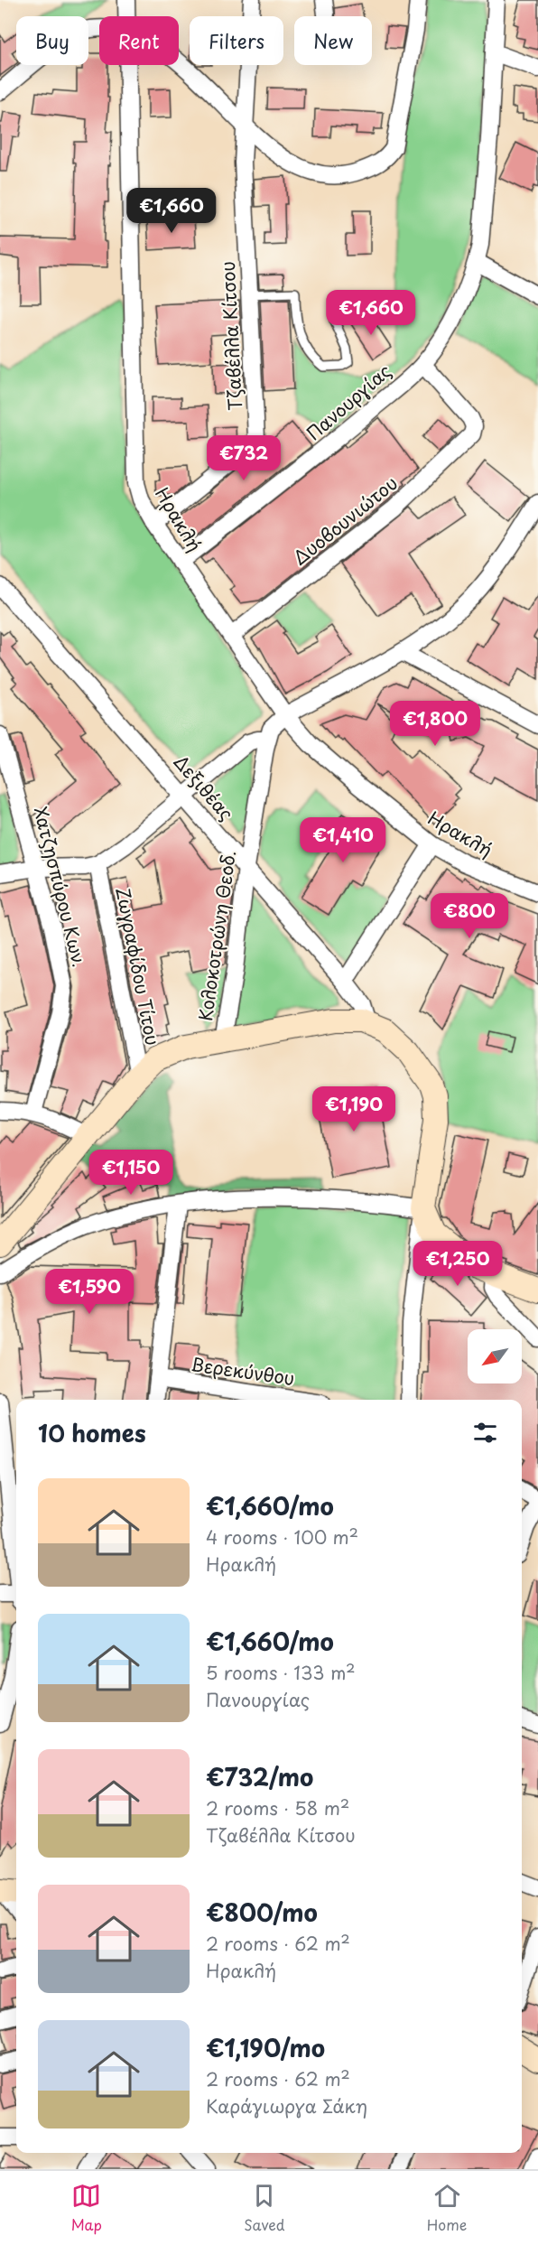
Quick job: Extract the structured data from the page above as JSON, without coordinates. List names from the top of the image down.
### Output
{
  "streets": {
    "street": [
      "Τζαβέλλα Κίτσου",
      "Πανουργίας",
      "Ηρακλή",
      "Δυοβουνιώτου",
      "Δεξιθέας",
      "Χατζησπύρου Κων.",
      "Κολοκοτρώνη Θεοδ.",
      "Ζωγραφίδου Τίτου",
      "Βερεκύνθου"
    ]
  },
  "crossings": [
    ["Τζαβέλλα Κίτσου", "Ηρακλή"],
    ["Πανουργίας", "Ηρακλή"],
    ["Πανουργίας", "Δυοβουνιώτου"],
    ["Ηρακλή", "Δυοβουνιώτου"],
    ["Ηρακλή", "Κολοκοτρώνη Θεοδ."],
    ["Δεξιθέας", "Κολοκοτρώνη Θεοδ."]
  ],
  "north": "bottom left",
  "page": {
    "chip": [
      "Buy",
      "Rent",
      "Filters",
      "New"
    ],
    "price": [
      "€1,660",
      "€1,660",
      "€732",
      "€1,800",
      "€1,410",
      "€800",
      "€1,190",
      "€1,150",
      "€1,250",
      "€1,590"
    ],
    "heading": "10 homes",
    "list": [
      {
        "name": "€1,660/mo",
        "note": "4 rooms · 100 m² · Ηρακλή"
      },
      {
        "name": "€1,660/mo",
        "note": "5 rooms · 133 m² · Πανουργίας"
      },
      {
        "name": "€732/mo",
        "note": "2 rooms · 58 m² · Τζαβέλλα Κίτσου"
      },
      {
        "name": "€800/mo",
        "note": "2 rooms · 62 m² · Ηρακλή"
      },
      {
        "name": "€1,190/mo",
        "note": "2 rooms · 62 m² · Καράγιωργα Σάκη"
      }
    ],
    "tabs": ["Map", "Saved", "Home"]
  }
}
